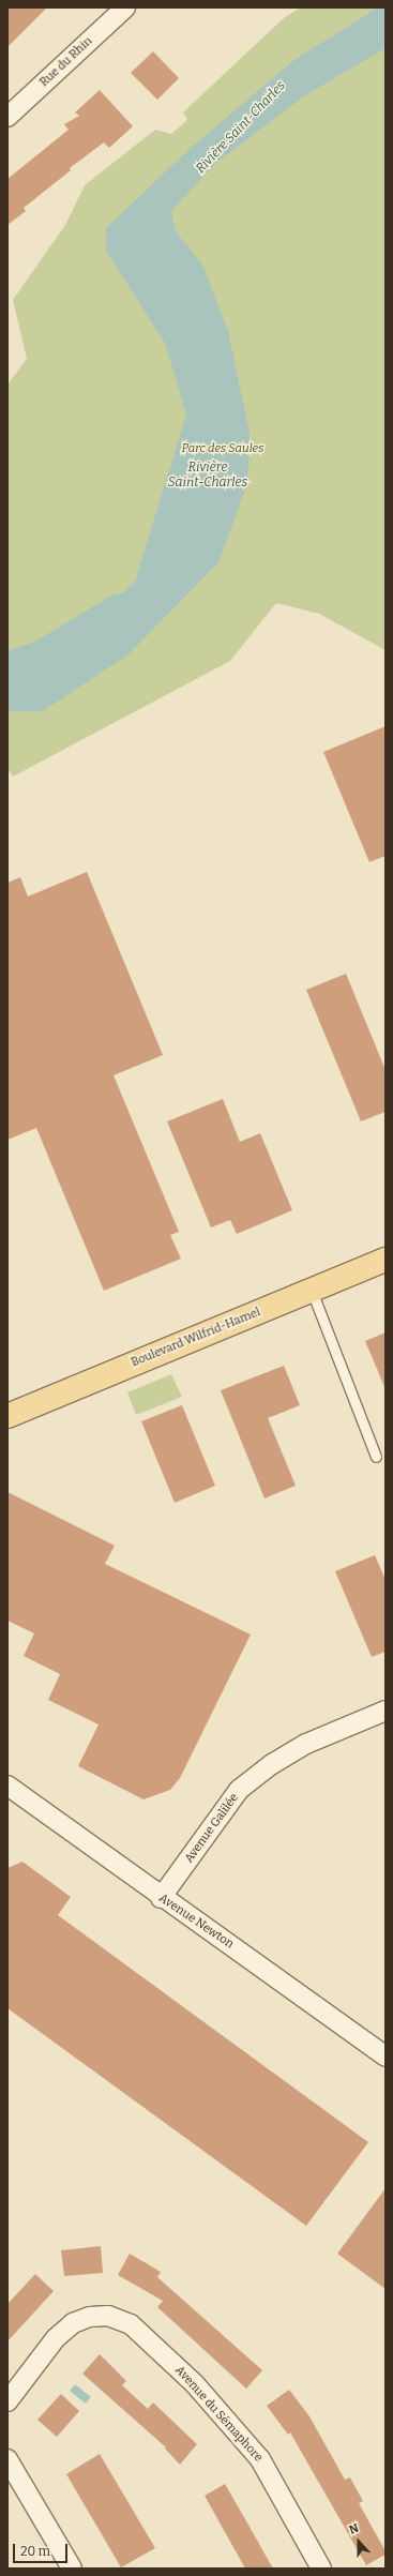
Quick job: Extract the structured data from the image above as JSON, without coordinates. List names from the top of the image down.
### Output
{
  "streets": {
    "main road": ["Boulevard Wilfrid-Hamel"],
    "street": [
      "Rue du Rhin",
      "Avenue Galilée",
      "Avenue Newton",
      "Avenue du Sémaphore"
    ]
  },
  "crossings": [
    ["Avenue Galilée", "Avenue Newton"]
  ],
  "water": ["Rivière Saint-Charles"],
  "parks": ["Parc des Saules"],
  "scale_bar": "20 m",
  "north": "top"
}
